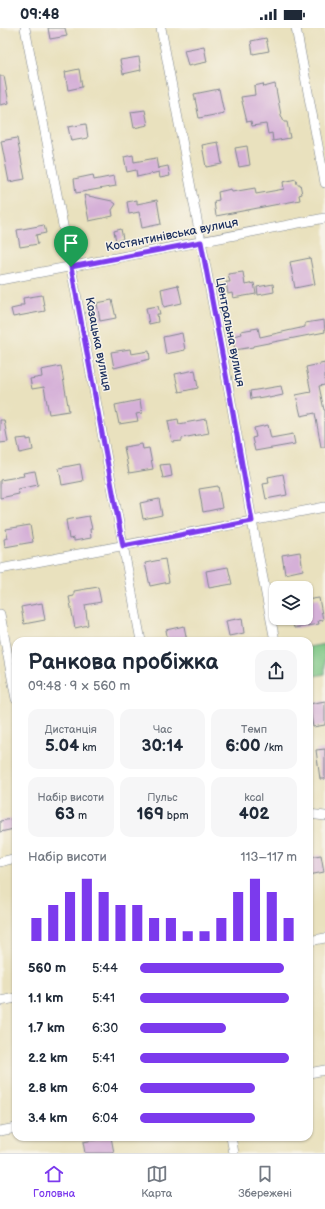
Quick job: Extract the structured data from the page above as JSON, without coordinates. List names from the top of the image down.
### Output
{
  "streets": {
    "street": ["Костянтинівська вулиця", "Центральна вулиця", "Козацька вулиця"]
  },
  "crossings": [
    ["Костянтинівська вулиця", "Центральна вулиця"],
    ["Костянтинівська вулиця", "Козацька вулиця"]
  ],
  "page": {
    "status": "09:48",
    "heading": ["Ранкова пробіжка", "09:48 · 9 × 560 m"],
    "stats": [
      ["Дистанція", "5.04 km"],
      ["Час", "30:14"],
      ["Темп", "6:00 /km"],
      ["Набір висоти", "63 m"],
      ["Пульс", "169 bpm"],
      ["kcal", "402"]
    ],
    "chart": ["Набір висоти", "113–117 m"],
    "list": [
      {
        "name": "560 m",
        "note": "5:44"
      },
      {
        "name": "1.1 km",
        "note": "5:41"
      },
      {
        "name": "1.7 km",
        "note": "6:30"
      },
      {
        "name": "2.2 km",
        "note": "5:41"
      },
      {
        "name": "2.8 km",
        "note": "6:04"
      },
      {
        "name": "3.4 km",
        "note": "6:04"
      }
    ],
    "tabs": ["Головна", "Карта", "Збережені"]
  }
}
